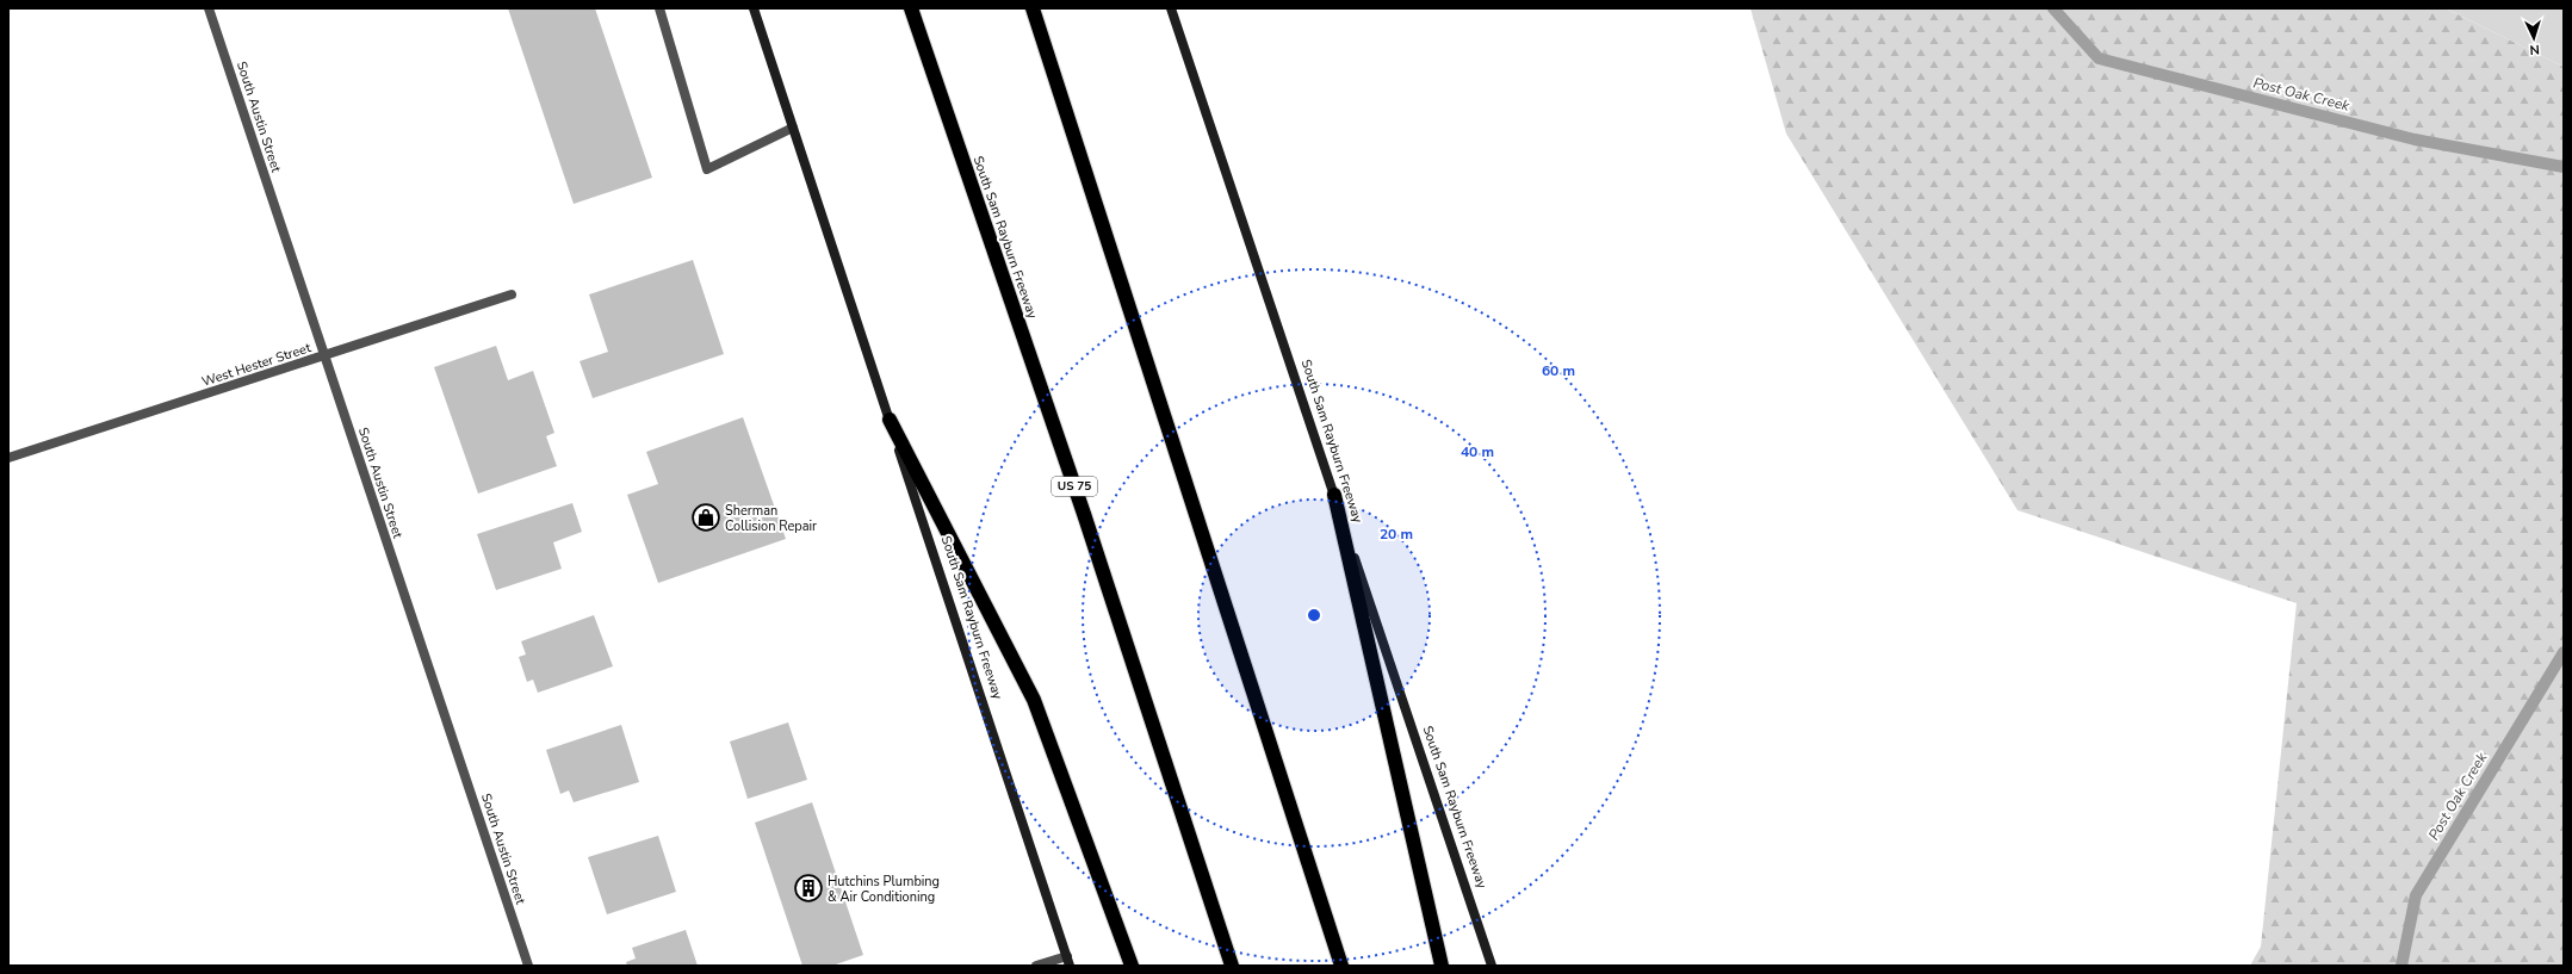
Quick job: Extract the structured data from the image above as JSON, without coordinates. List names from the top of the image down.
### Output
{
  "streets": {
    "highway": ["South Sam Rayburn Freeway", "US 75"],
    "street": ["South Austin Street", "West Hester Street"]
  },
  "crossings": [
    ["South Austin Street", "West Hester Street"]
  ],
  "water": ["Post Oak Creek"],
  "places": {
    "shop": ["Sherman Collision Repair"],
    "building": ["Hutchins Plumbing & Air Conditioning"]
  },
  "north": "bottom",
  "rings": ["60 m", "40 m", "20 m"]
}
